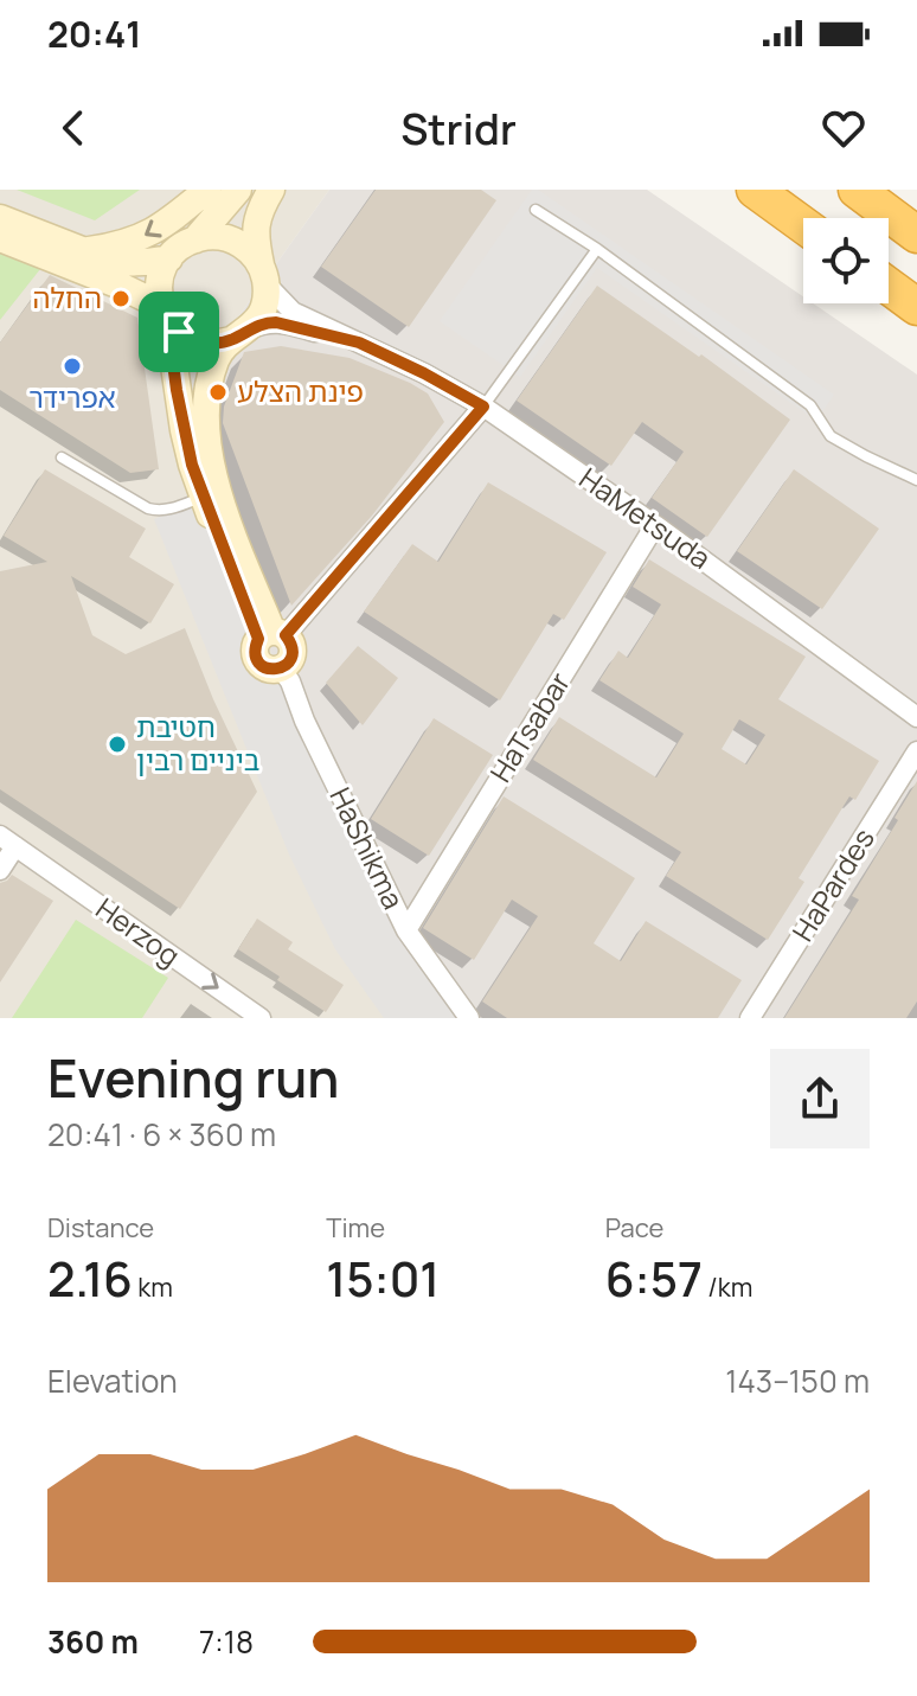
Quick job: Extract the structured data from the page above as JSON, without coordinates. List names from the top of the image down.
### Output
{
  "streets": {
    "street": [
      "HaMetsuda",
      "HaTsabar",
      "HaShikma",
      "HaPardes",
      "Herzog"
    ]
  },
  "crossings": [
    ["HaMetsuda", "HaTsabar"],
    ["HaTsabar", "HaShikma"]
  ],
  "one_way": ["Herzog"],
  "places": [
    "החלה",
    "אפרידר",
    "פינת הצלע",
    "חטיבת ביניים רבין"
  ],
  "page": {
    "status": "20:41",
    "header": "Stridr",
    "heading": ["Evening run", "20:41 · 6 × 360 m"],
    "stats": [
      ["Distance", "2.16 km"],
      ["Time", "15:01"],
      ["Pace", "6:57 /km"]
    ],
    "chart": ["Elevation", "143–150 m"],
    "list": [
      {
        "name": "360 m",
        "note": "7:18"
      }
    ]
  }
}
